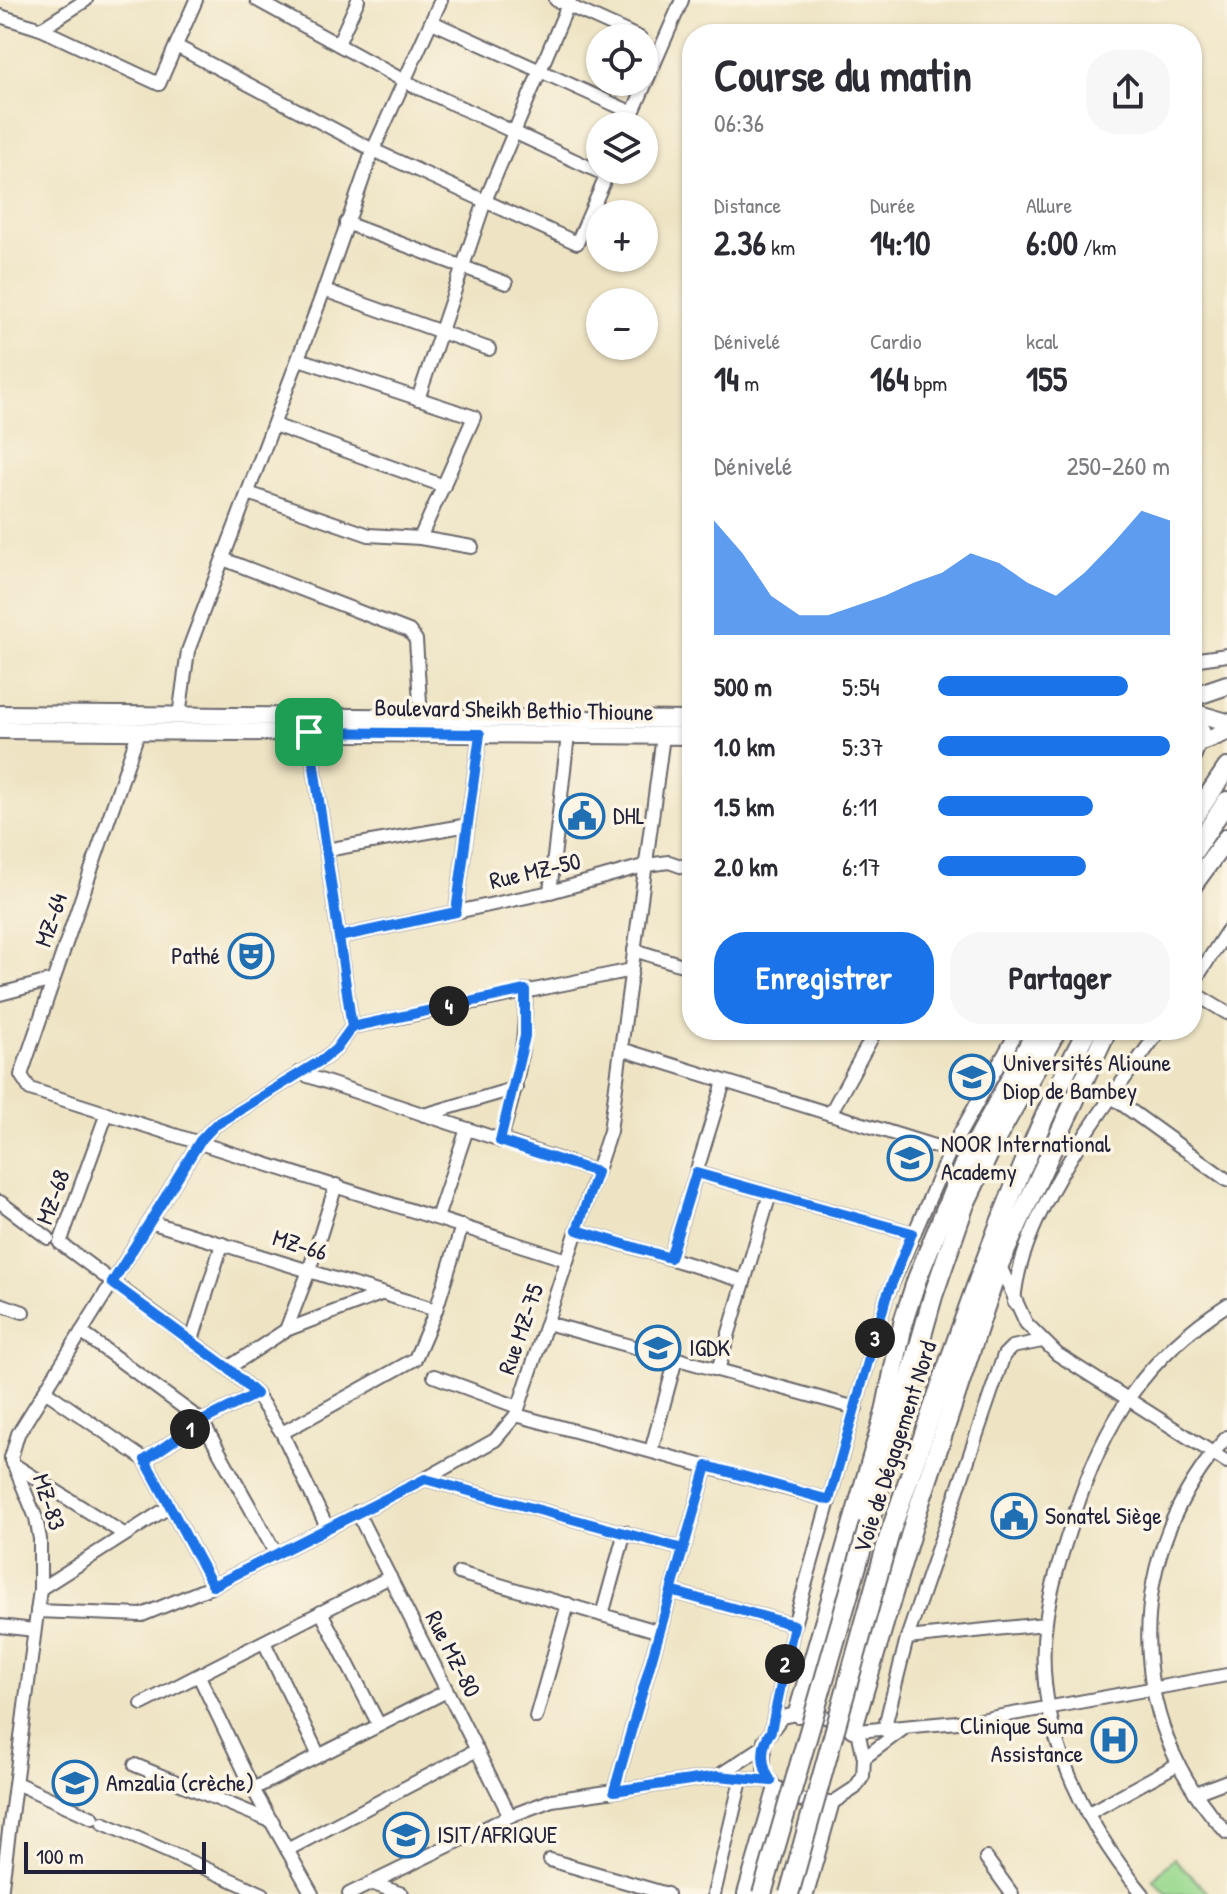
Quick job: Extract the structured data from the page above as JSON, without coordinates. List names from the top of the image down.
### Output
{
  "streets": {
    "highway": ["Voie de Dégagement Nord"],
    "main road": ["Boulevard Sheikh Bethio Thioune"],
    "street": [
      "Rue MZ-50",
      "MZ-64",
      "MZ-68",
      "MZ-66",
      "Rue MZ-75",
      "MZ-83",
      "Rue MZ-80"
    ]
  },
  "crossings": [
    ["Boulevard Sheikh Bethio Thioune", "MZ-64"],
    ["Boulevard Sheikh Bethio Thioune", "Rue MZ-75"],
    ["Rue MZ-50", "Rue MZ-75"],
    ["MZ-64", "MZ-68"],
    ["MZ-64", "Rue MZ-75"],
    ["MZ-68", "Rue MZ-75"],
    ["Rue MZ-75", "MZ-83"],
    ["Rue MZ-75", "Rue MZ-80"]
  ],
  "places": {
    "public building": ["DHL", "Sonatel Siège"],
    "theatre": ["Pathé"],
    "school or university": [
      "Universités Alioune Diop de Bambey",
      "NOOR International Academy",
      "IGDK",
      "Amzalia (crèche)",
      "ISIT/AFRIQUE"
    ],
    "hospital": ["Clinique Suma Assistance"]
  },
  "scale_bar": "100 m",
  "page": {
    "map_buttons": ["+", "−"],
    "heading": ["Course du matin", "06:36"],
    "stats": [
      ["Distance", "2.36 km"],
      ["Durée", "14:10"],
      ["Allure", "6:00 /km"],
      ["Dénivelé", "14 m"],
      ["Cardio", "164 bpm"],
      ["kcal", "155"]
    ],
    "chart": ["Dénivelé", "250–260 m"],
    "list": [
      {
        "name": "500 m",
        "note": "5:54"
      },
      {
        "name": "1.0 km",
        "note": "5:37"
      },
      {
        "name": "1.5 km",
        "note": "6:11"
      },
      {
        "name": "2.0 km",
        "note": "6:17"
      }
    ],
    "buttons": ["Enregistrer", "Partager"],
    "pins": [
      "4",
      "3",
      "1",
      "2"
    ],
    "scale": "100 m"
  }
}
